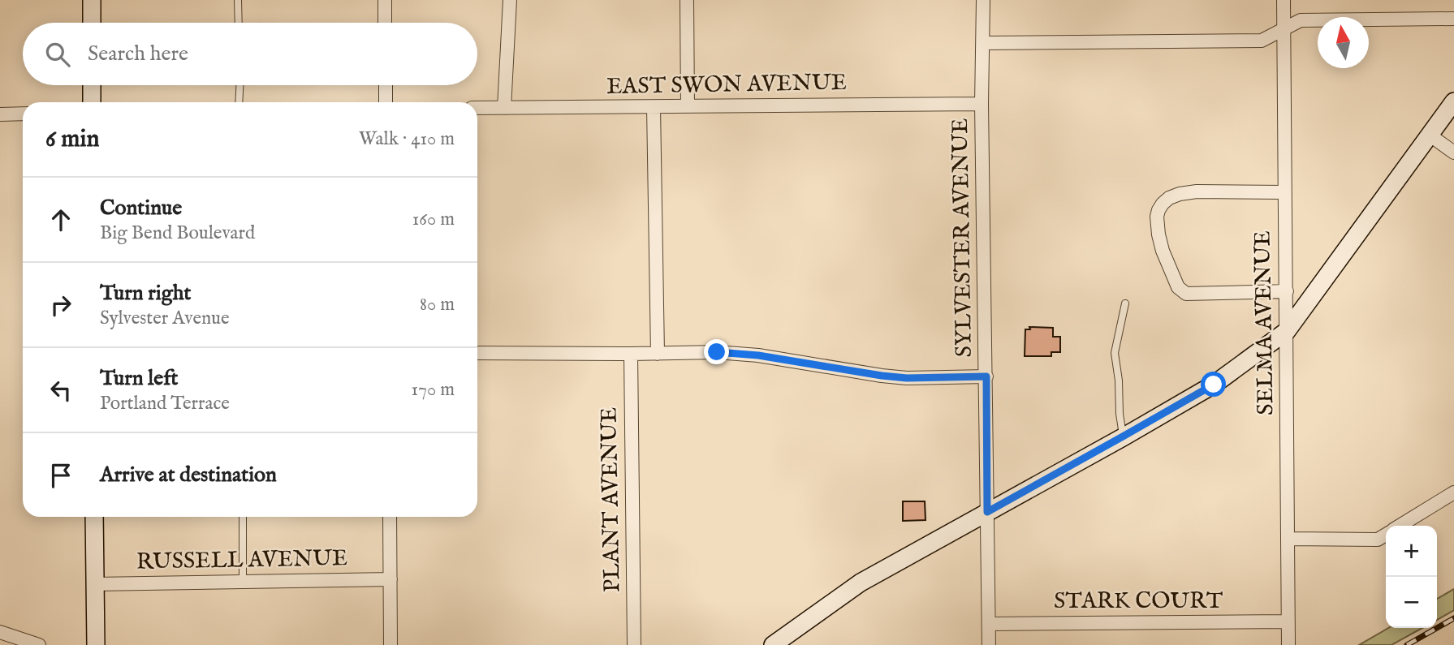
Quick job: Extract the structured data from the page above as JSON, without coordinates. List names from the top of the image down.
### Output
{
  "streets": {
    "street": [
      "EAST SWON AVENUE",
      "SYLVESTER AVENUE",
      "SELMA AVENUE",
      "PLANT AVENUE",
      "RUSSELL AVENUE",
      "STARK COURT"
    ]
  },
  "crossings": [
    ["EAST SWON AVENUE", "SYLVESTER AVENUE"],
    ["SYLVESTER AVENUE", "STARK COURT"],
    ["SELMA AVENUE", "STARK COURT"]
  ],
  "north": "top",
  "page": {
    "search": "Search here",
    "heading": ["6 min", "Walk · 410 m"],
    "list": [
      ["Continue", "Big Bend Boulevard", "160 m"],
      ["Turn right", "Sylvester Avenue", "80 m"],
      ["Turn left", "Portland Terrace", "170 m"],
      "Arrive at destination"
    ],
    "map_buttons": ["+", "−"]
  }
}
